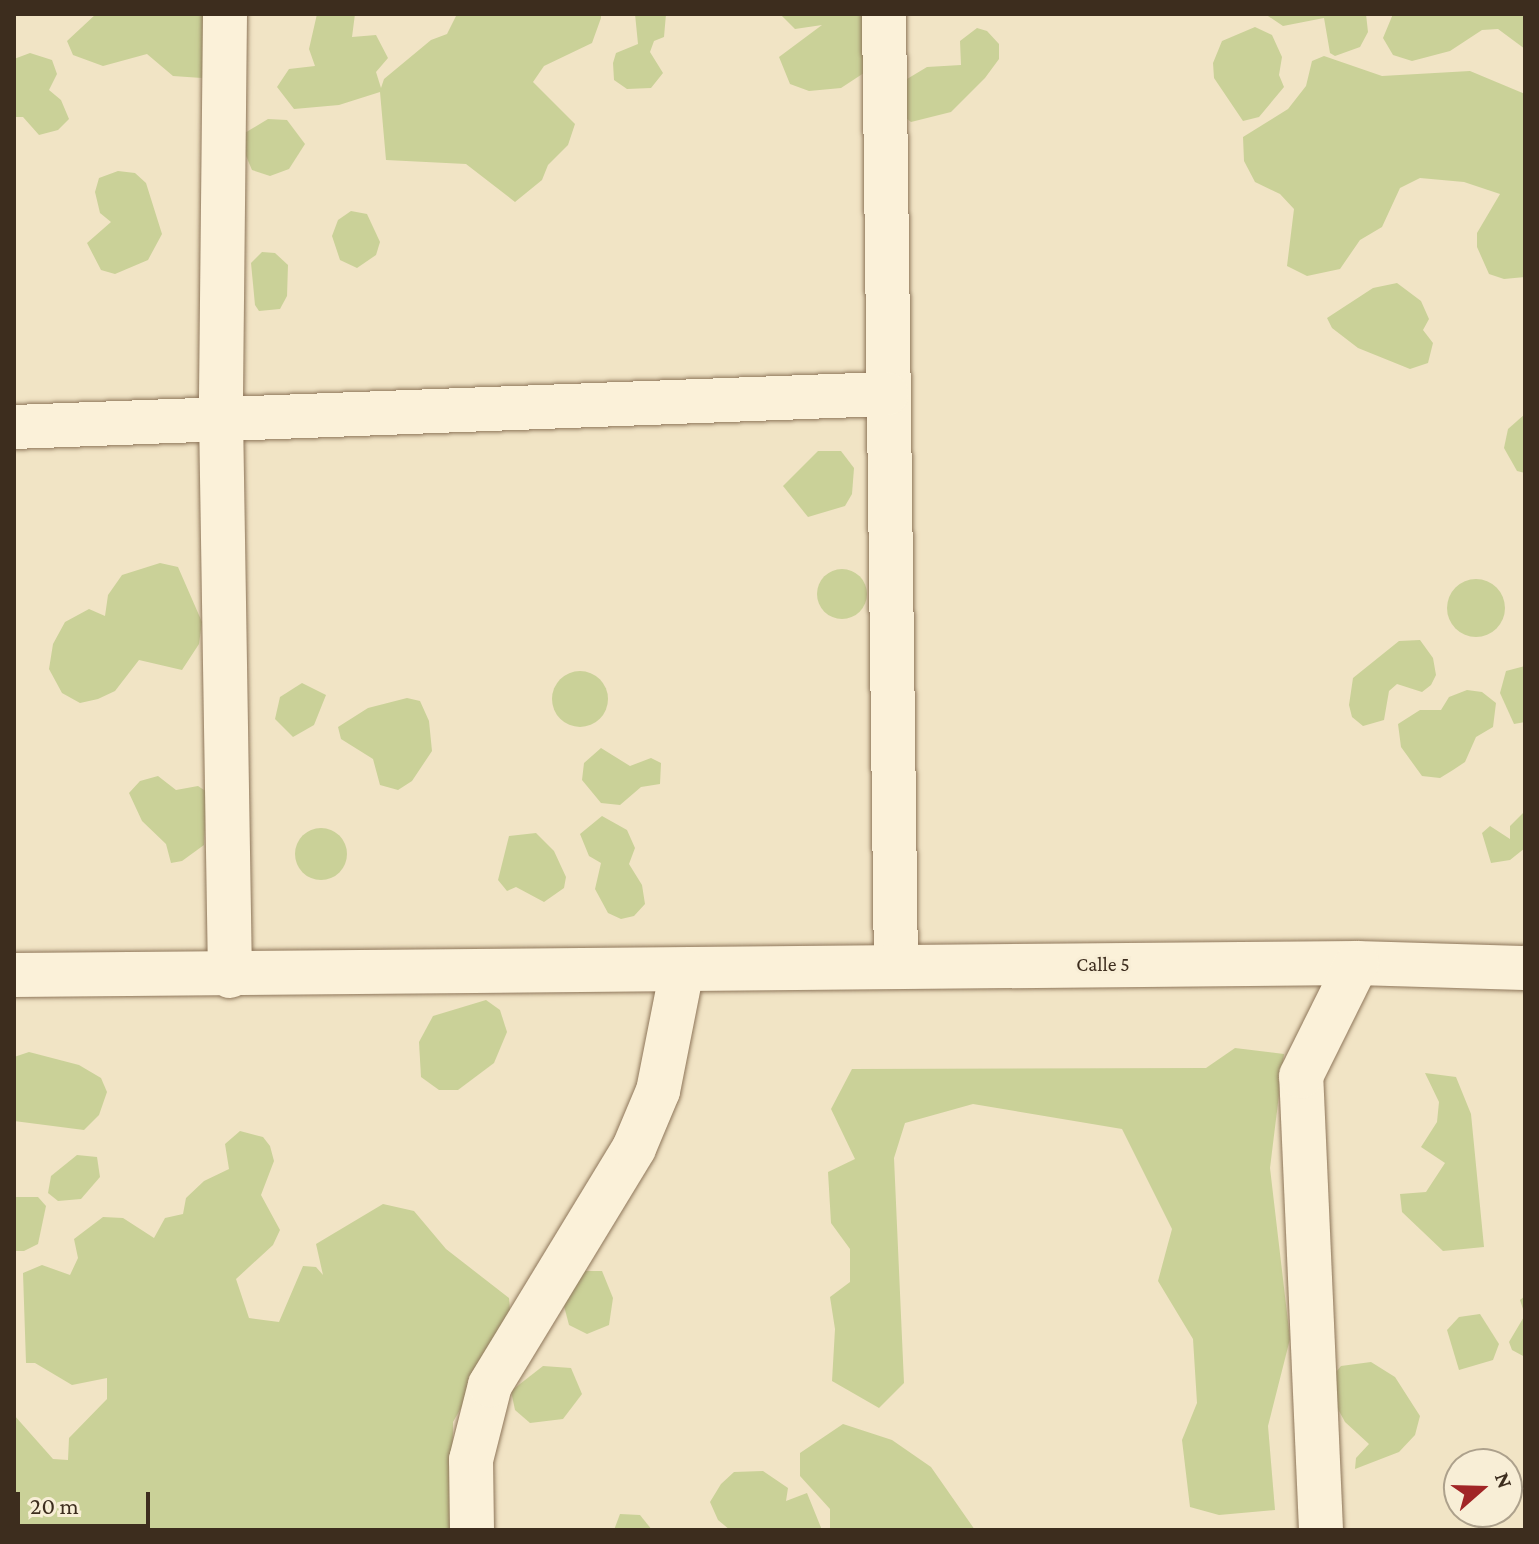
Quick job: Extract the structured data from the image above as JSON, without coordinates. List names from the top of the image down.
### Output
{
  "streets": {
    "street": ["Calle 5"]
  },
  "scale_bar": "20 m",
  "north": "right"
}
